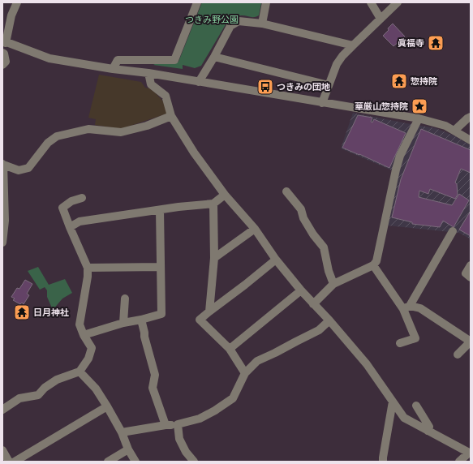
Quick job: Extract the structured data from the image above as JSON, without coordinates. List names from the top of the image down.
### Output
{
  "parks": ["つきみ野公園"],
  "places": {
    "temple": ["眞福寺", "惣持院", "日月神社"],
    "bus stop": ["つきみの団地"],
    "place": ["華厳山惣持院"]
  }
}
